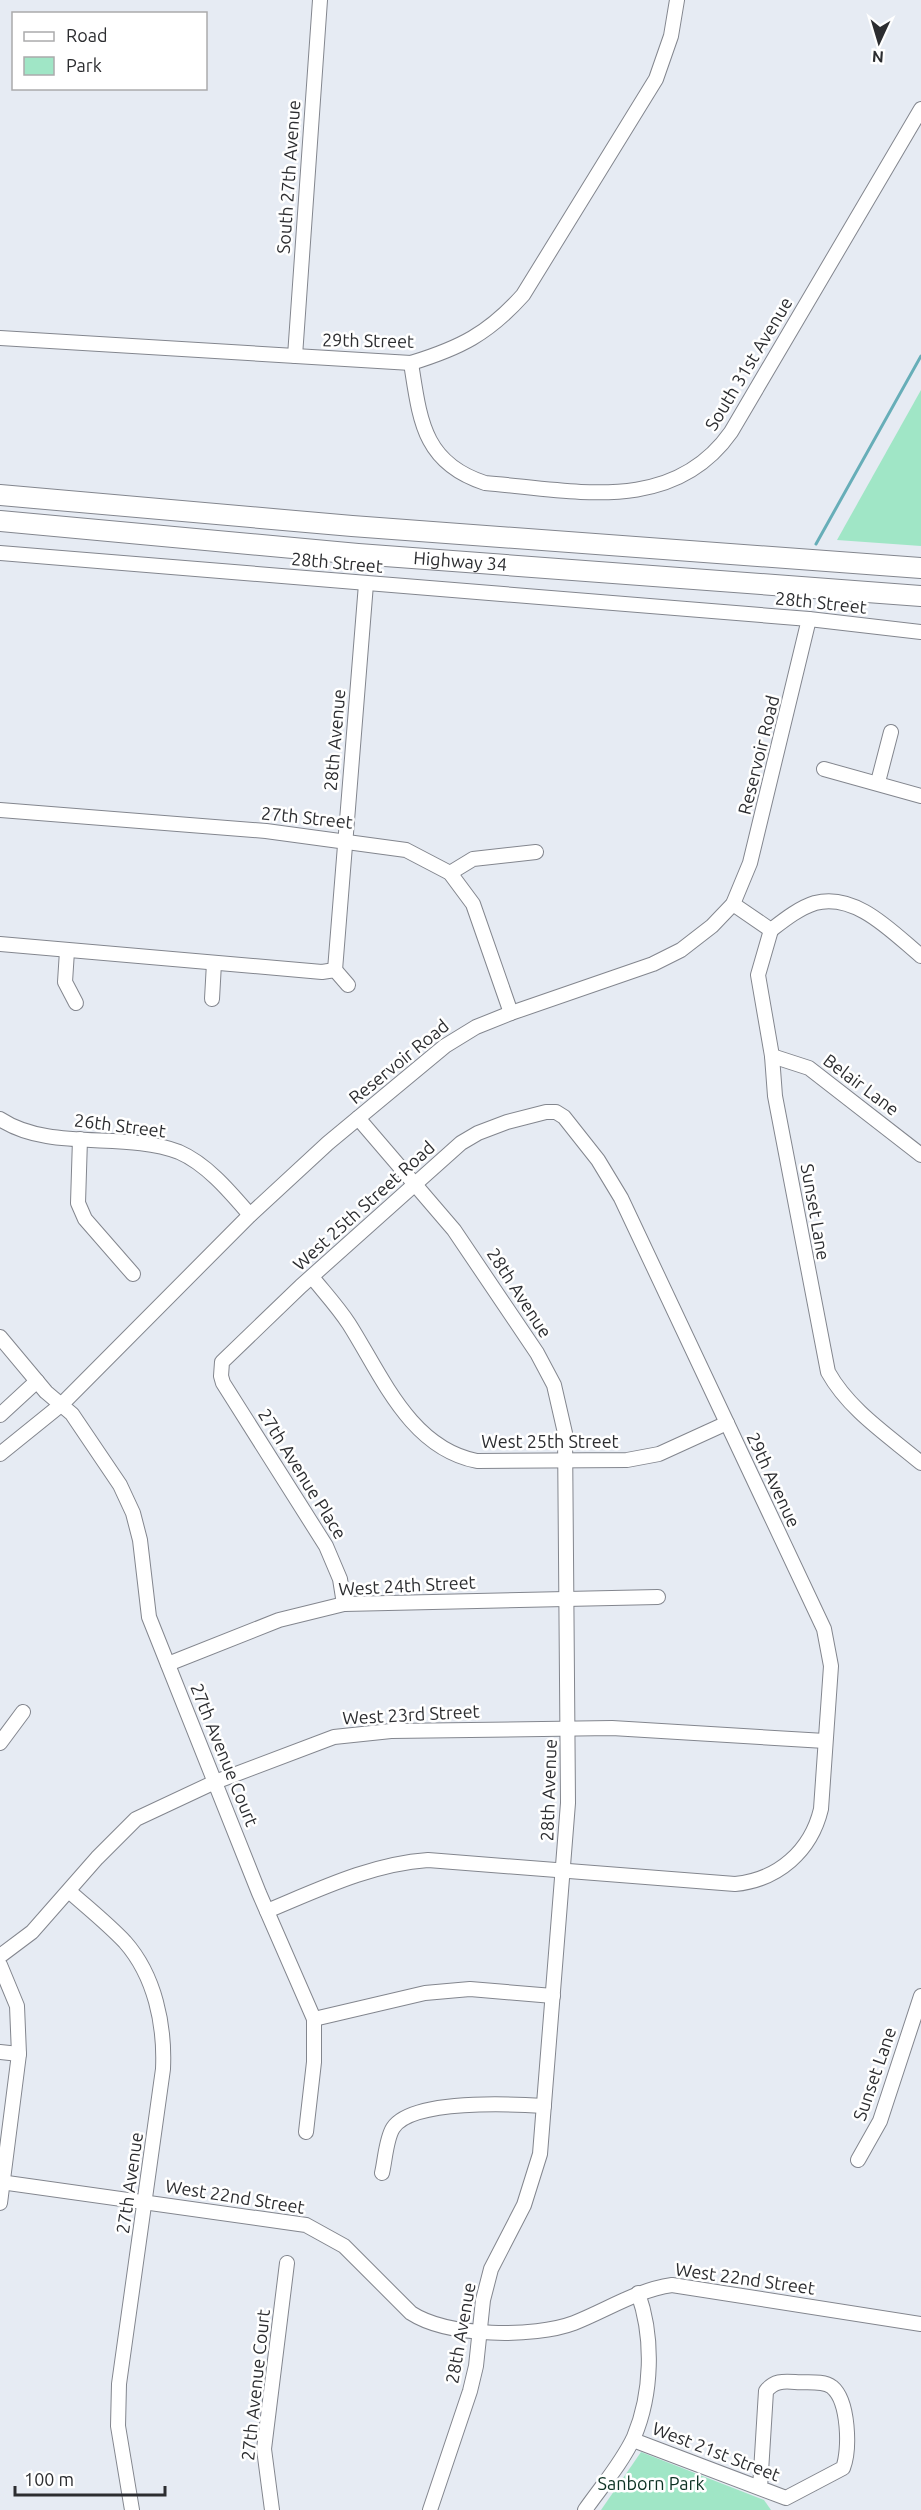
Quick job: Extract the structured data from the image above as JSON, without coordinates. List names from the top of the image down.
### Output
{
  "streets": {
    "highway": ["Highway 34"],
    "street": [
      "South 27th Avenue",
      "29th Street",
      "South 31st Avenue",
      "28th Street",
      "28th Avenue",
      "Reservoir Road",
      "27th Street",
      "Belair Lane",
      "26th Street",
      "West 25th Street Road",
      "Sunset Lane",
      "West 25th Street",
      "27th Avenue Place",
      "29th Avenue",
      "West 24th Street",
      "West 23rd Street",
      "27th Avenue Court",
      "27th Avenue",
      "West 22nd Street",
      "West 21st Street"
    ]
  },
  "crossings": [
    ["South 27th Avenue", "29th Street"],
    ["29th Street", "South 31st Avenue"],
    ["28th Street", "28th Avenue"],
    ["28th Street", "Reservoir Road"],
    ["28th Avenue", "Reservoir Road"],
    ["28th Avenue", "27th Street"],
    ["28th Avenue", "West 25th Street Road"],
    ["28th Avenue", "West 25th Street"],
    ["28th Avenue", "29th Avenue"],
    ["28th Avenue", "West 24th Street"],
    ["28th Avenue", "West 23rd Street"],
    ["28th Avenue", "West 22nd Street"],
    ["Reservoir Road", "27th Street"],
    ["Reservoir Road", "26th Street"],
    ["Reservoir Road", "27th Avenue Court"],
    ["Belair Lane", "Sunset Lane"],
    ["West 25th Street Road", "West 25th Street"],
    ["West 25th Street Road", "27th Avenue Place"],
    ["West 25th Street Road", "29th Avenue"],
    ["West 25th Street", "29th Avenue"],
    ["27th Avenue Place", "West 24th Street"],
    ["29th Avenue", "West 23rd Street"],
    ["West 24th Street", "27th Avenue Court"],
    ["West 23rd Street", "27th Avenue Court"],
    ["West 23rd Street", "27th Avenue"],
    ["27th Avenue", "West 22nd Street"]
  ],
  "parks": ["Sanborn Park"],
  "legend": ["Road", "Park"],
  "scale_bar": "100 m",
  "north": "bottom"
}
